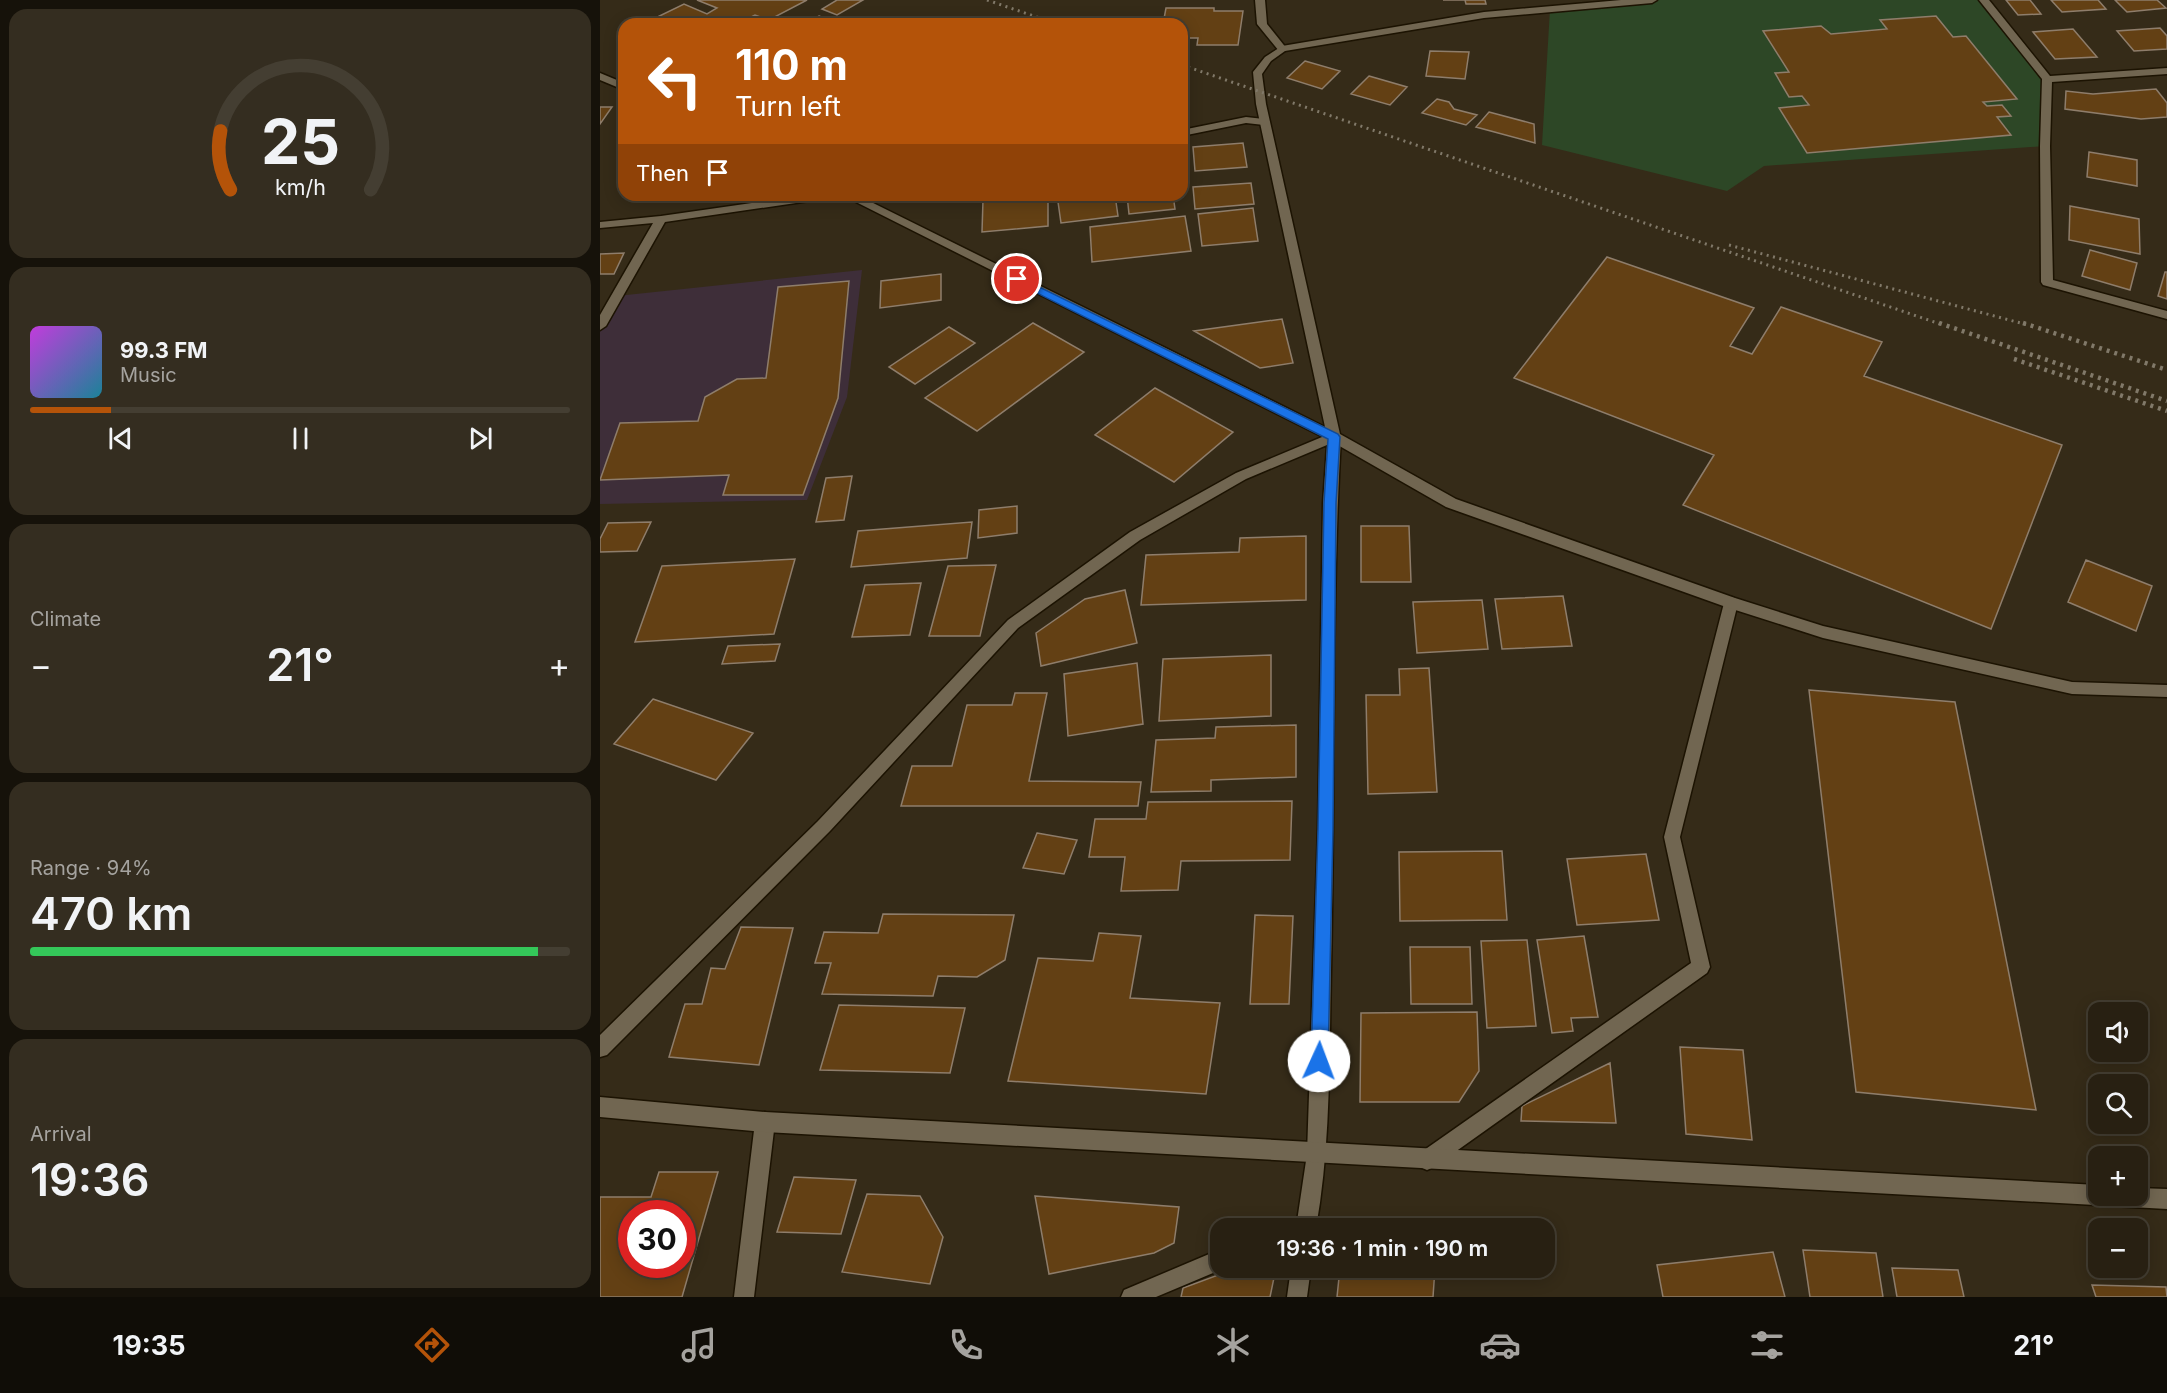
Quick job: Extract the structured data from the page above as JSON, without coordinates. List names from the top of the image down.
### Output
{
  "page": {
    "turn": ["110 m", "Turn left"],
    "then": "Then",
    "song": ["99.3 FM", "Music"],
    "tile": [
      "Climate",
      ["Range · 94%", "470 km"],
      ["Arrival", "19:36"]
    ],
    "heat": ["−", "21°", "+"],
    "map_buttons": ["+", "−"],
    "limit": "30",
    "trip": "19:36 · 1 min · 190 m",
    "tabs": ["19:35", "21°"],
    "gauge": ["25", "km/h"]
  }
}
